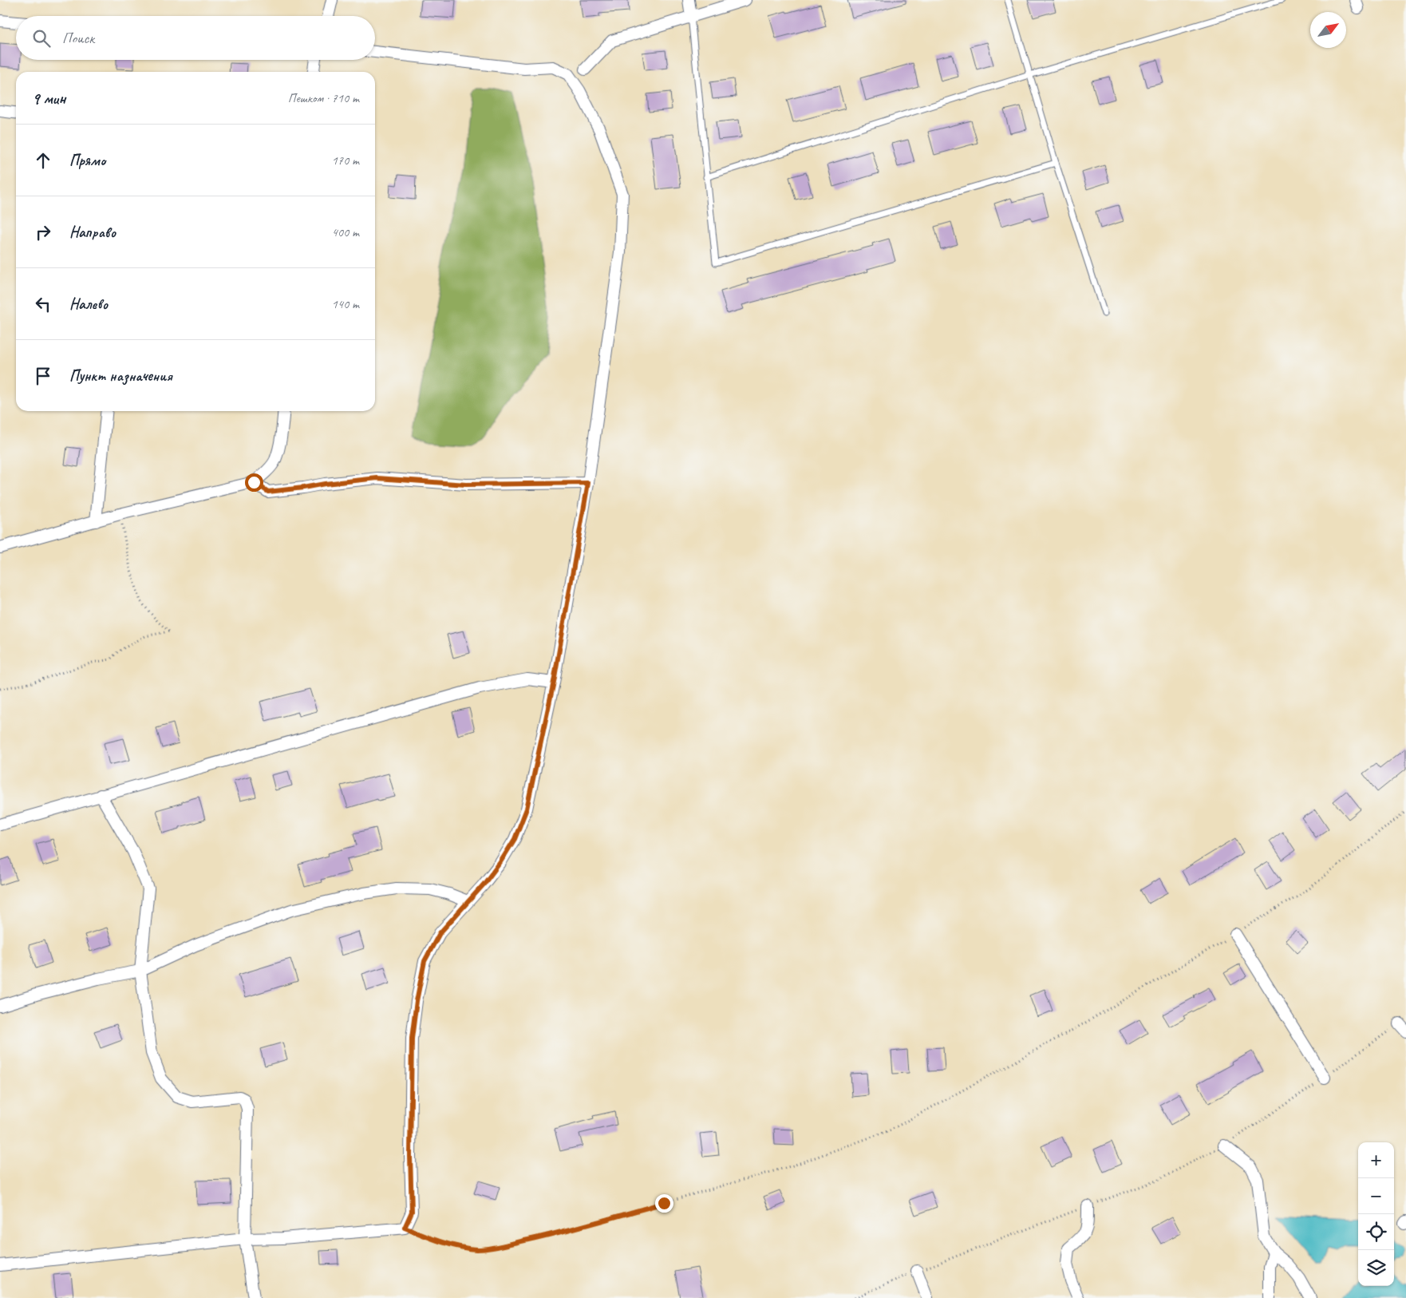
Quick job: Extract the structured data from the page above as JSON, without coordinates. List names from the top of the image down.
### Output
{
  "north": "top right",
  "page": {
    "search": "Поиск",
    "heading": ["9 мин", "Пешком · 710 m"],
    "list": [
      ["Прямо", "170 m"],
      ["Направо", "400 m"],
      ["Налево", "140 m"],
      "Пункт назначения"
    ],
    "map_buttons": ["+", "−"]
  }
}
